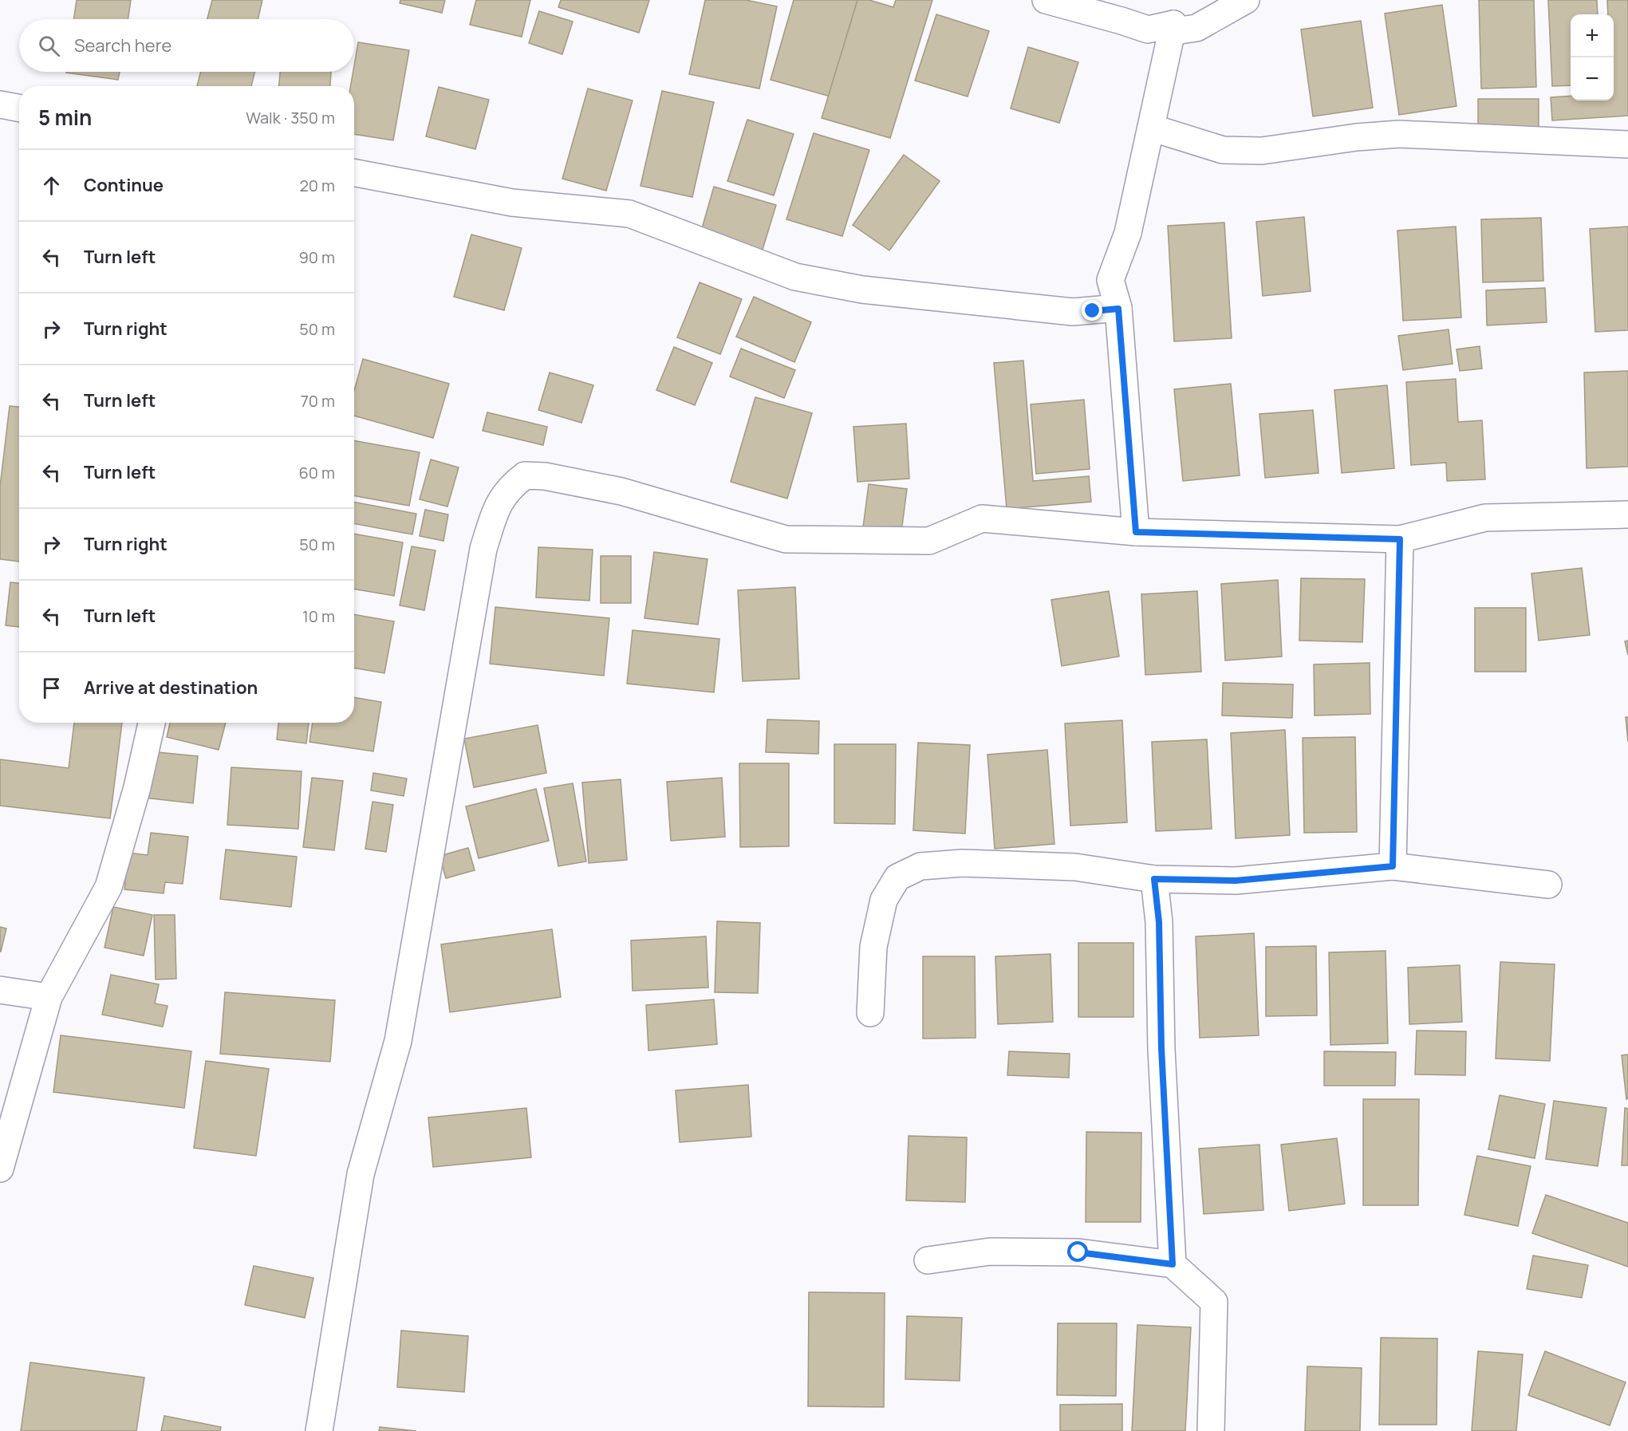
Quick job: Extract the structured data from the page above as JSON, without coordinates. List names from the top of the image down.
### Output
{
  "page": {
    "map_buttons": ["+", "−"],
    "search": "Search here",
    "heading": ["5 min", "Walk · 350 m"],
    "list": [
      ["Continue", "20 m"],
      ["Turn left", "90 m"],
      ["Turn right", "50 m"],
      ["Turn left", "70 m"],
      ["Turn left", "60 m"],
      ["Turn right", "50 m"],
      ["Turn left", "10 m"],
      "Arrive at destination"
    ]
  }
}
